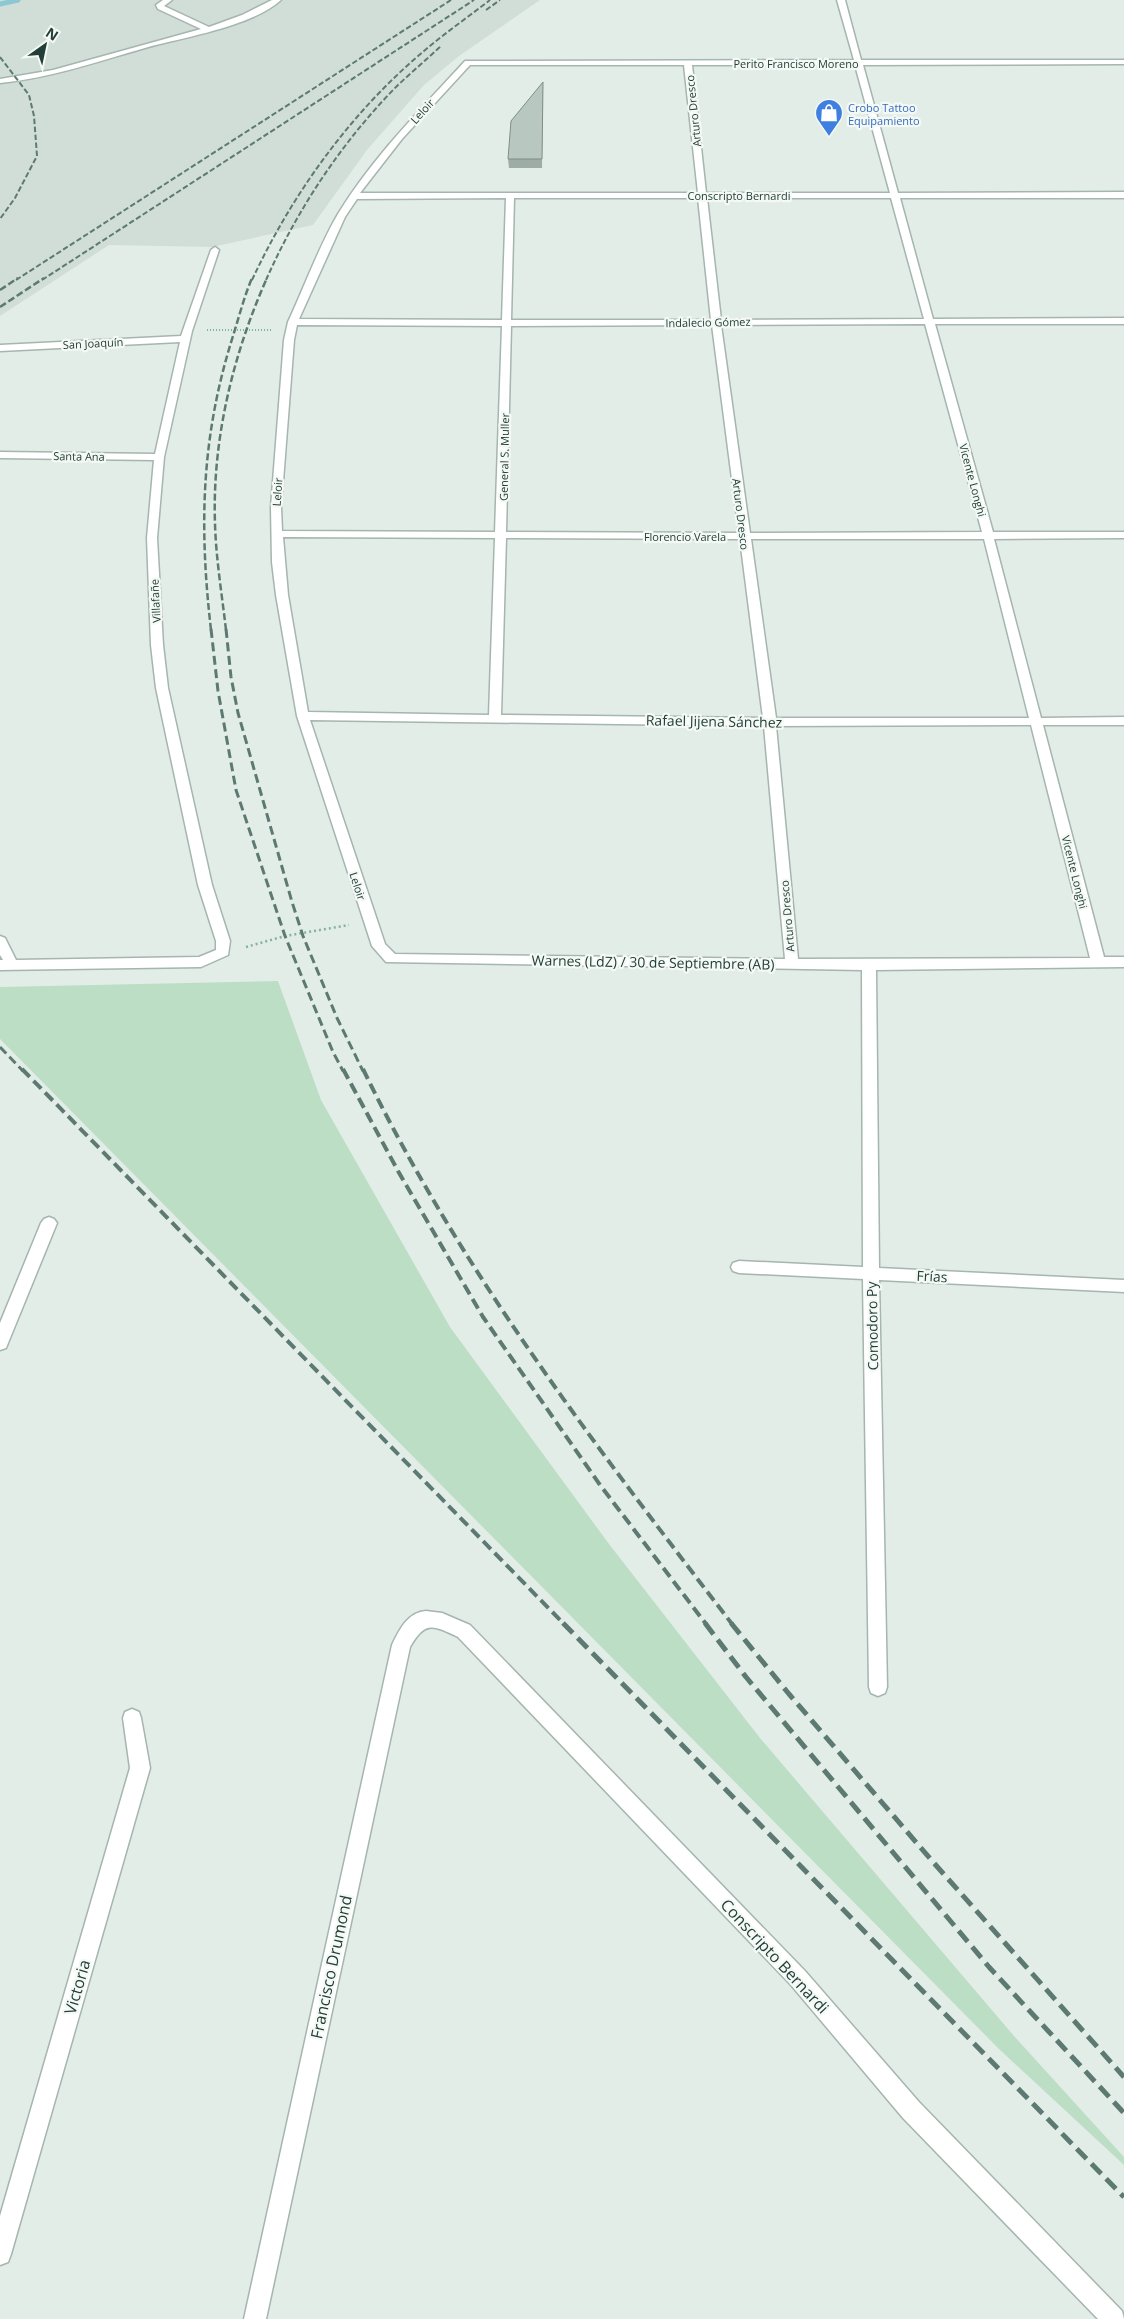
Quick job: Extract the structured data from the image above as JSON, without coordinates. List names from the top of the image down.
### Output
{
  "streets": {
    "street": [
      "Perito Francisco Moreno",
      "Leloir",
      "Arturo Dresco",
      "Conscripto Bernardi",
      "Indalecio Gómez",
      "San Joaquín",
      "Santa Ana",
      "General S. Muller",
      "Vicente Longhi",
      "Florencio Varela",
      "Villafañe",
      "Rafael Jijena Sánchez",
      "Warnes (LdZ) / 30 de Septiembre (AB)",
      "Frías",
      "Comodoro Py",
      "Francisco Drumond",
      "Victoria"
    ]
  },
  "crossings": [
    ["Perito Francisco Moreno", "Leloir"],
    ["Perito Francisco Moreno", "Arturo Dresco"],
    ["Perito Francisco Moreno", "Vicente Longhi"],
    ["Leloir", "Conscripto Bernardi"],
    ["Leloir", "Indalecio Gómez"],
    ["Leloir", "Florencio Varela"],
    ["Leloir", "Rafael Jijena Sánchez"],
    ["Leloir", "Warnes (LdZ) / 30 de Septiembre (AB)"],
    ["Arturo Dresco", "Conscripto Bernardi"],
    ["Arturo Dresco", "Indalecio Gómez"],
    ["Arturo Dresco", "Florencio Varela"],
    ["Arturo Dresco", "Rafael Jijena Sánchez"],
    ["Arturo Dresco", "Warnes (LdZ) / 30 de Septiembre (AB)"],
    ["Conscripto Bernardi", "General S. Muller"],
    ["Conscripto Bernardi", "Vicente Longhi"],
    ["Conscripto Bernardi", "Francisco Drumond"],
    ["Indalecio Gómez", "General S. Muller"],
    ["Indalecio Gómez", "Vicente Longhi"],
    ["San Joaquín", "Villafañe"],
    ["Santa Ana", "Villafañe"],
    ["General S. Muller", "Florencio Varela"],
    ["General S. Muller", "Rafael Jijena Sánchez"],
    ["Vicente Longhi", "Florencio Varela"],
    ["Vicente Longhi", "Rafael Jijena Sánchez"],
    ["Vicente Longhi", "Warnes (LdZ) / 30 de Septiembre (AB)"],
    ["Warnes (LdZ) / 30 de Septiembre (AB)", "Comodoro Py"],
    ["Frías", "Comodoro Py"]
  ],
  "places": {
    "shop": ["Crobo Tattoo Equipamiento"]
  },
  "north": "top right"
}
